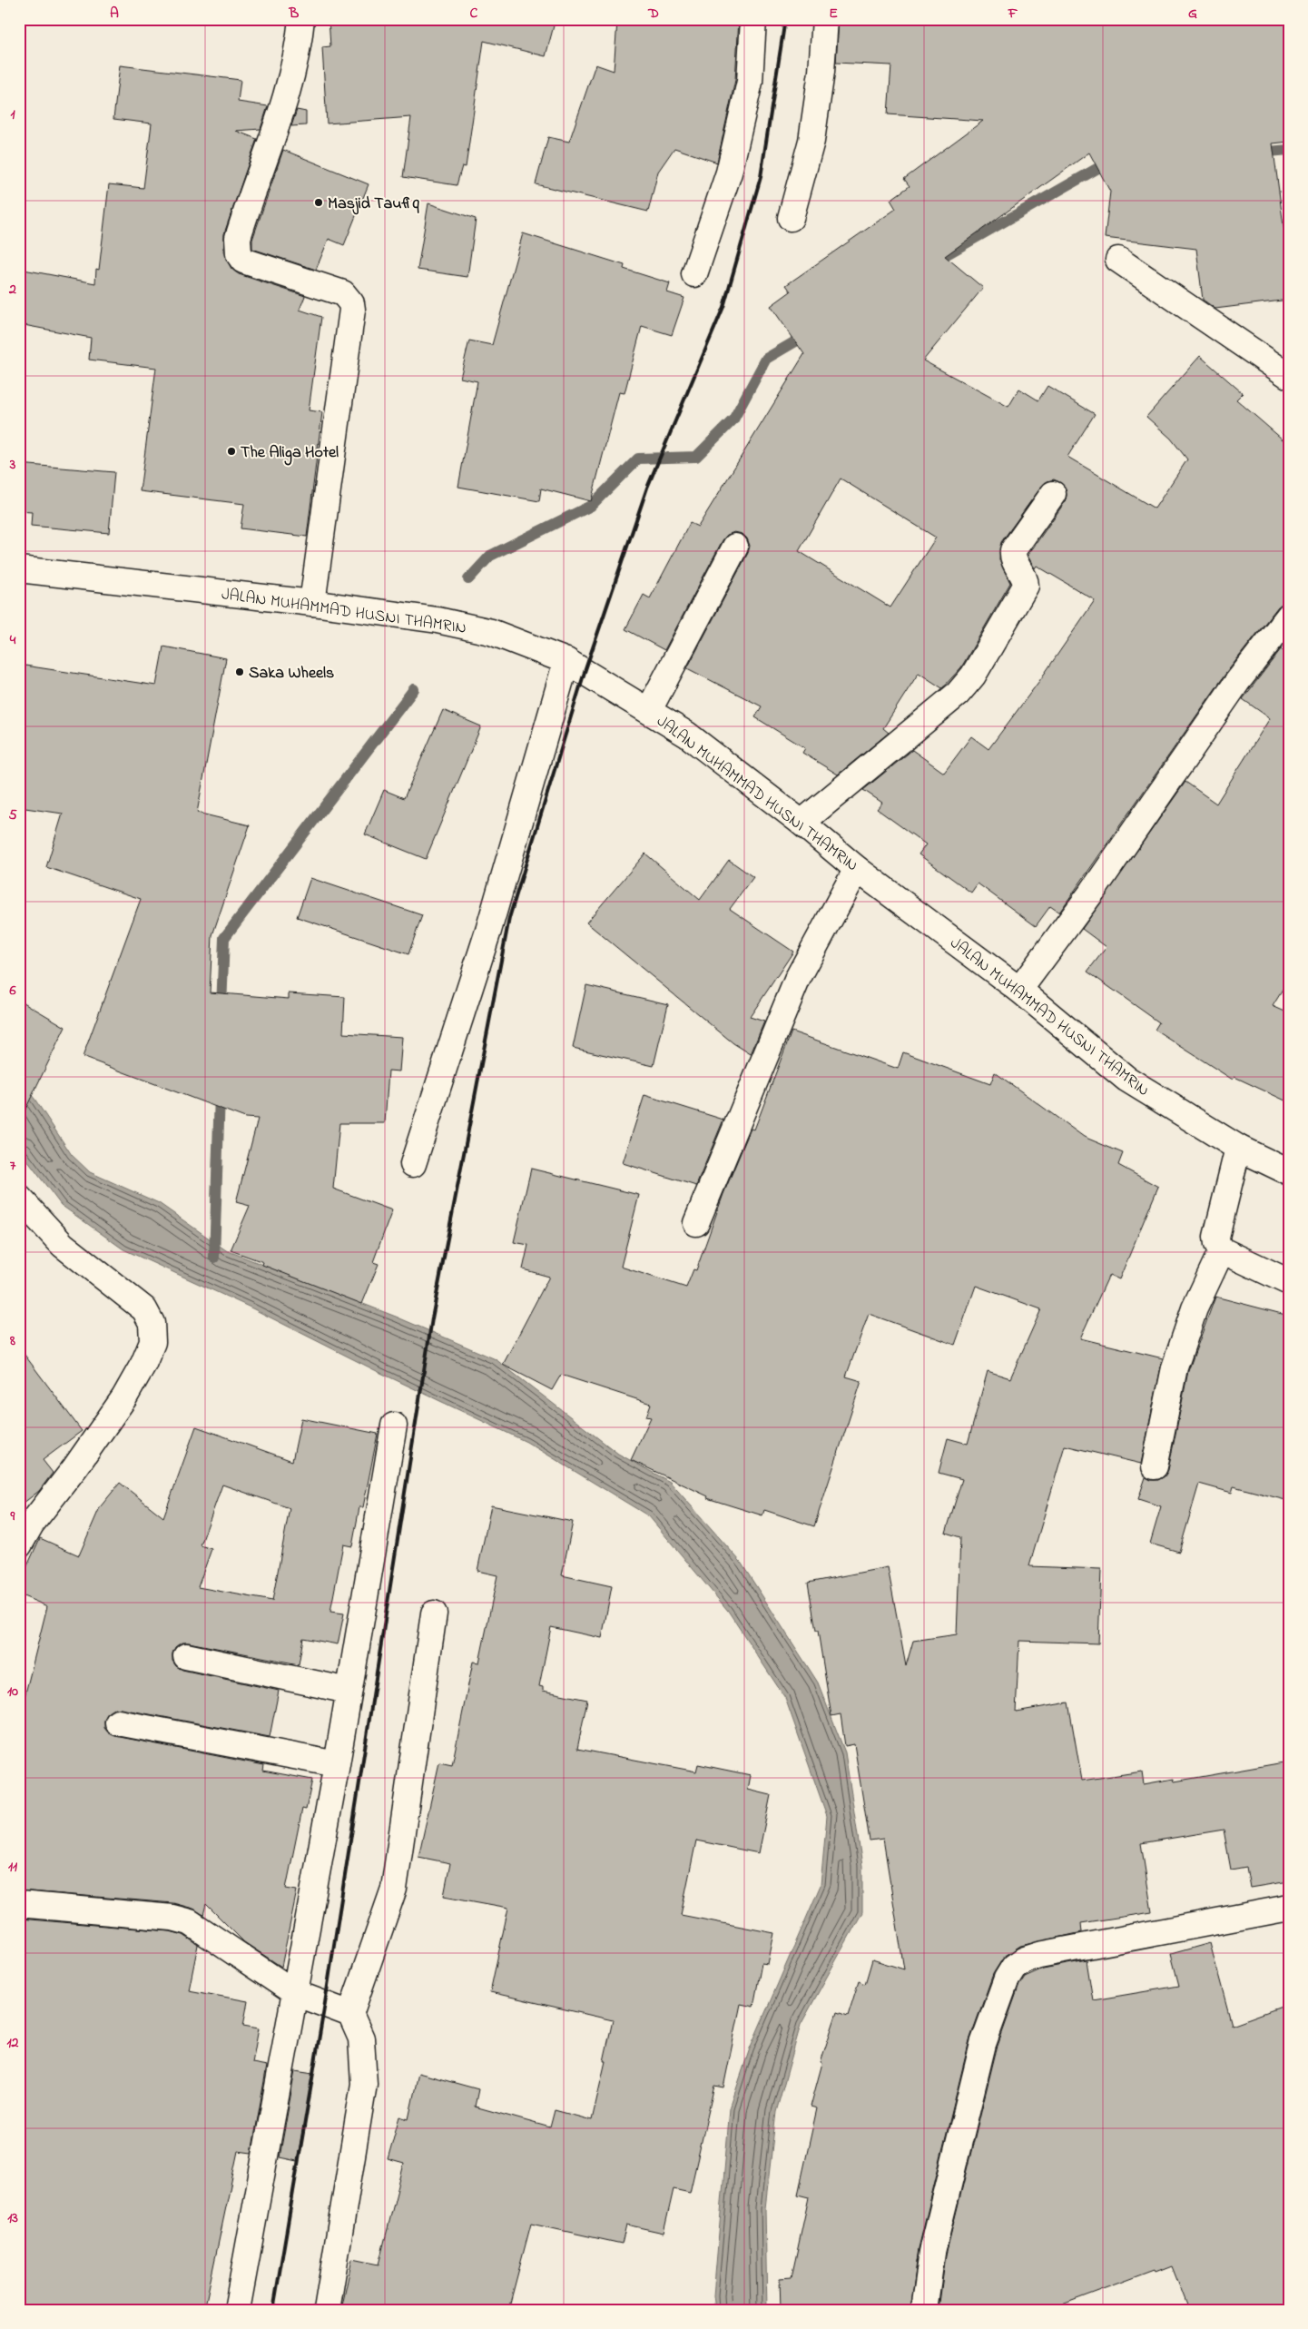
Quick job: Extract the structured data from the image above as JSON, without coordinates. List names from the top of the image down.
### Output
{
  "streets": {
    "street": ["JALAN MUHAMMAD HUSNI THAMRIN"]
  },
  "places": ["Masjid Taufiq", "The Aliga Hotel", "Saka Wheels"],
  "grid": {
    "columns": [
      "A",
      "B",
      "C",
      "D",
      "E",
      "F",
      "G"
    ],
    "rows": [
      "1",
      "2",
      "3",
      "4",
      "5",
      "6",
      "7",
      "8",
      "9",
      "10",
      "11",
      "12",
      "13"
    ]
  }
}
